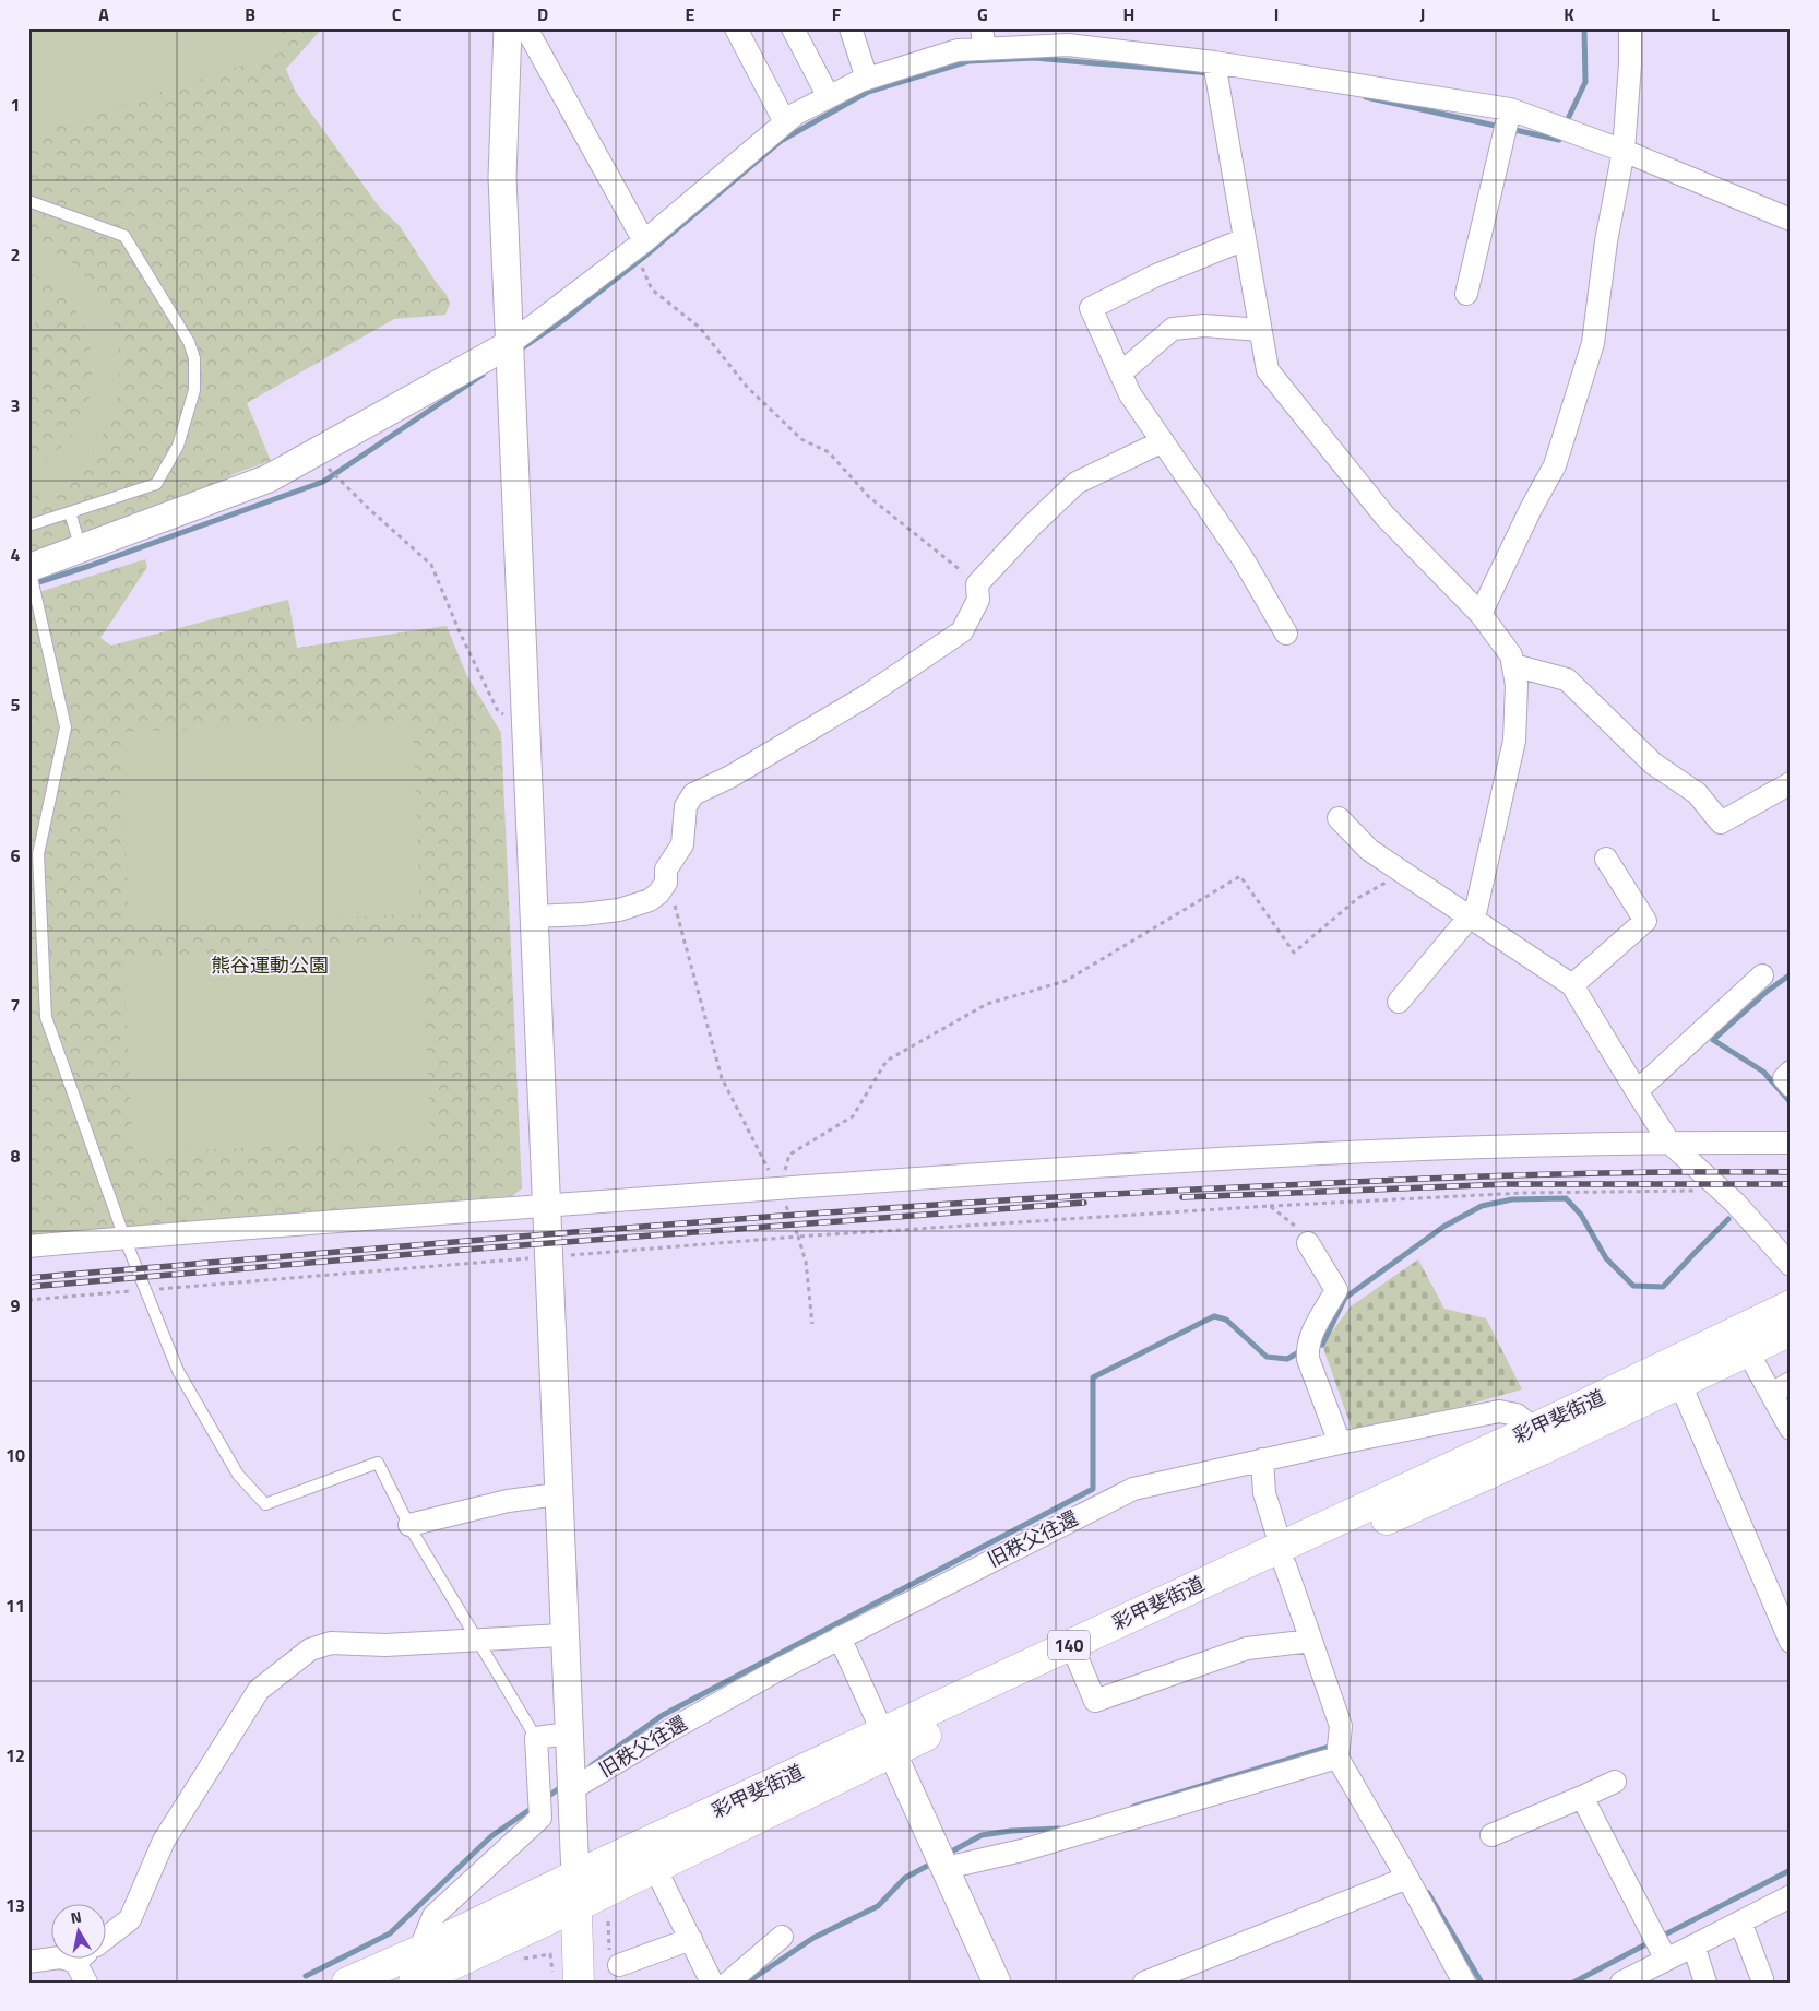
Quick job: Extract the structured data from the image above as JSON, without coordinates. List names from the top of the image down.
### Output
{
  "streets": {
    "main road": ["彩甲斐街道", "140"],
    "street": ["旧秩父往還"]
  },
  "crossings": [
    ["彩甲斐街道", "旧秩父往還"]
  ],
  "parks": ["熊谷運動公園"],
  "north": "top",
  "grid": {
    "columns": [
      "A",
      "B",
      "C",
      "D",
      "E",
      "F",
      "G",
      "H",
      "I",
      "J",
      "K",
      "L"
    ],
    "rows": [
      "1",
      "2",
      "3",
      "4",
      "5",
      "6",
      "7",
      "8",
      "9",
      "10",
      "11",
      "12",
      "13"
    ]
  }
}
